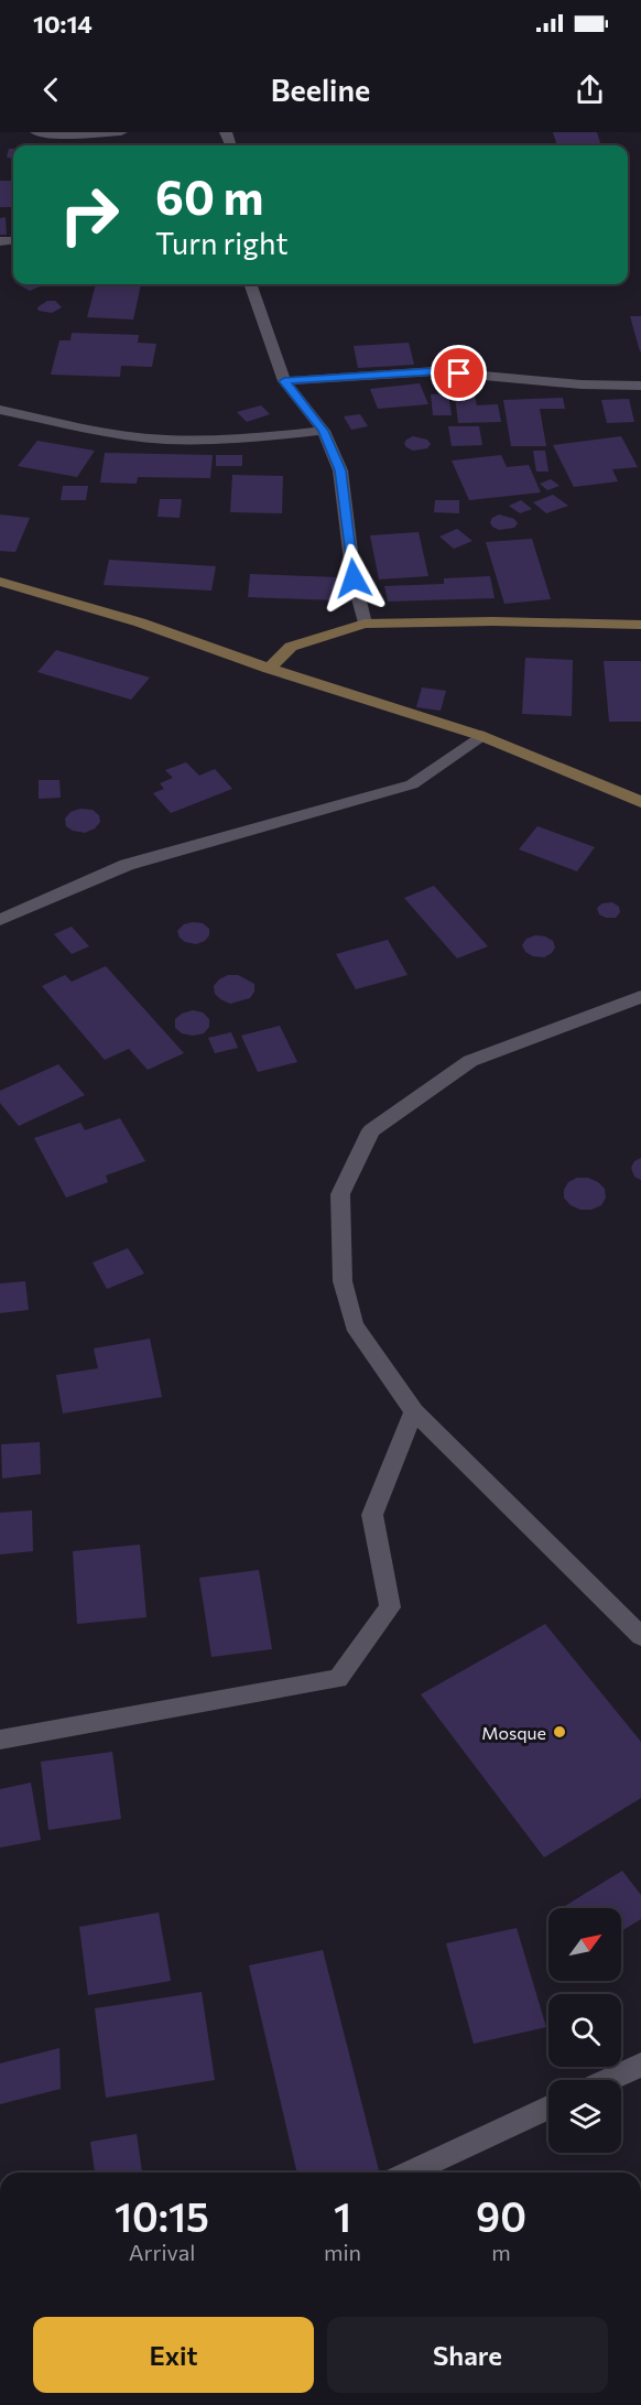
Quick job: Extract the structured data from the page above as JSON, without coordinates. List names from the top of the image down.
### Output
{
  "places": ["Mosque"],
  "north": "top right",
  "page": {
    "status": "10:14",
    "header": "Beeline",
    "turn": ["60 m", "Turn right"],
    "eta": [
      "10:15",
      "Arrival",
      "1",
      "min",
      "90",
      "m"
    ],
    "buttons": ["Exit", "Share"]
  }
}
